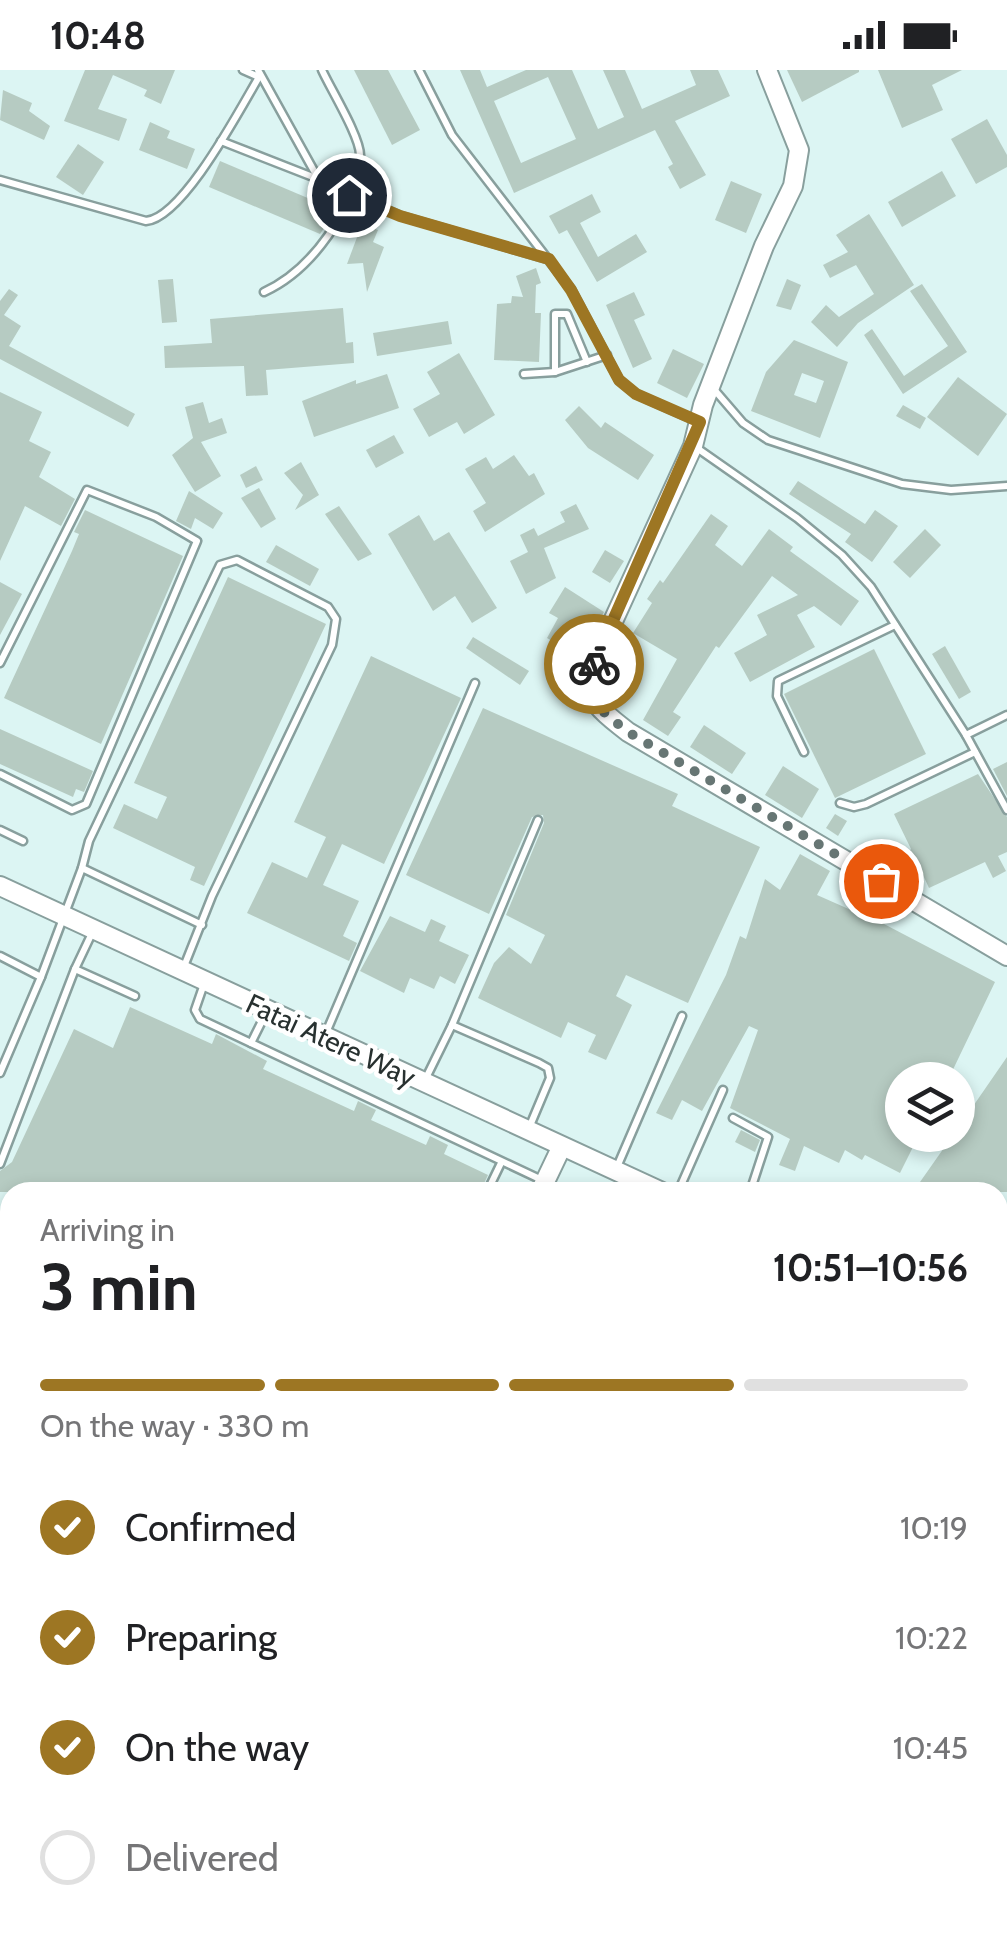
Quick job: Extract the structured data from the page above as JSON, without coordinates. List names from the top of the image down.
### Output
{
  "streets": {
    "street": ["Fatai Atere Way"]
  },
  "page": {
    "status": "10:48",
    "heading": ["3 min", "Arriving in", "10:51–10:56"],
    "bar": "On the way · 330 m",
    "list": [
      ["Confirmed", "10:19"],
      ["Preparing", "10:22"],
      ["On the way", "10:45"],
      "Delivered"
    ]
  }
}
